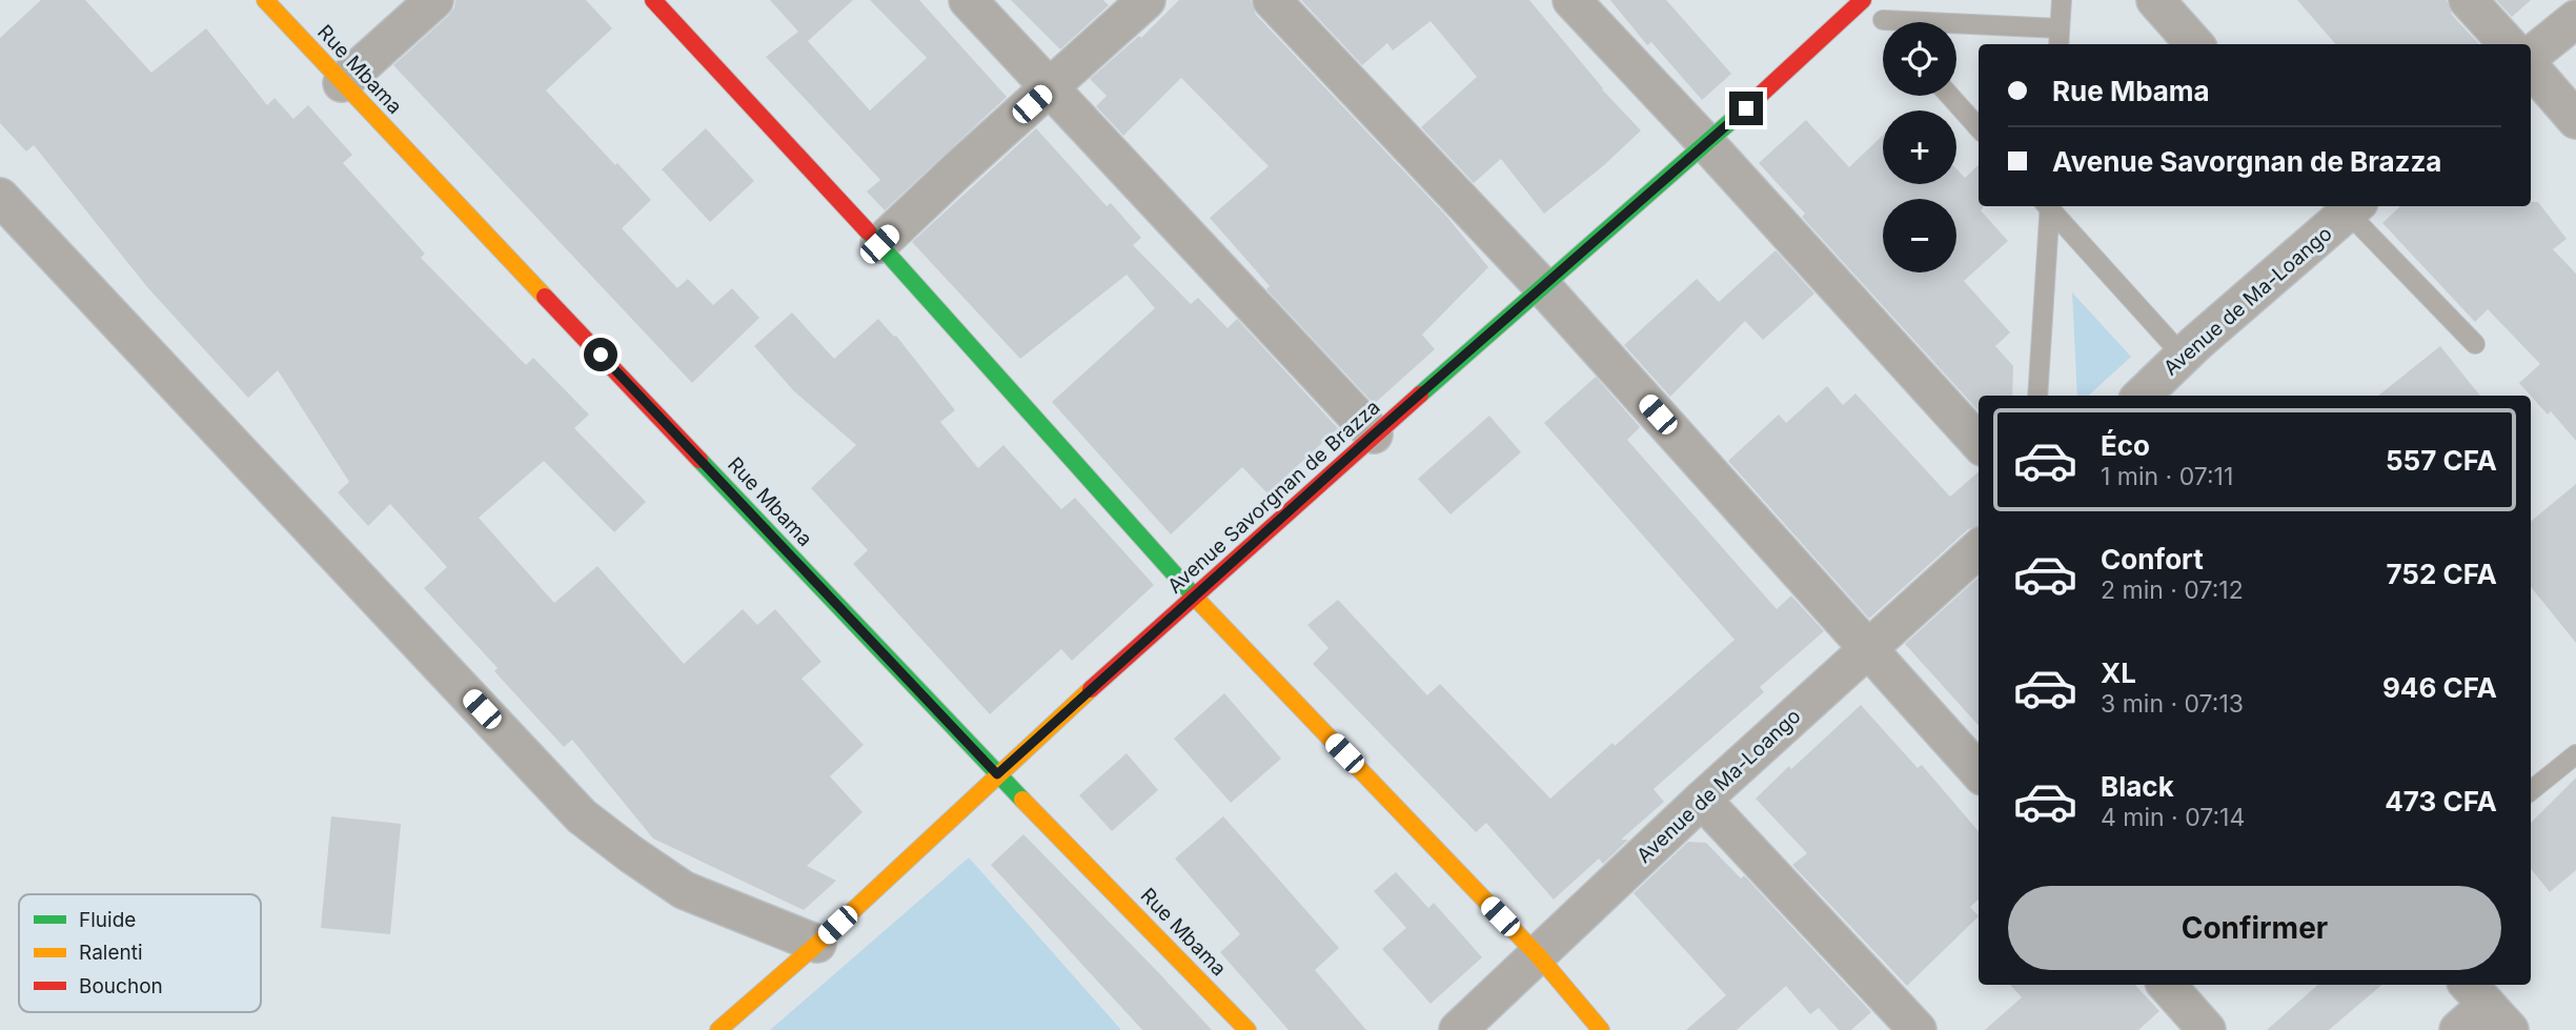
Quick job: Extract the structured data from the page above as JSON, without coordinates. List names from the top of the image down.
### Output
{
  "streets": {
    "street": ["Rue Mbama", "Avenue de Ma-Loango", "Avenue Savorgnan de Brazza"]
  },
  "crossings": [
    ["Rue Mbama", "Avenue Savorgnan de Brazza"]
  ],
  "legend": ["Fluide", "Ralenti", "Bouchon"],
  "page": {
    "map_buttons": ["+", "−"],
    "banner": ["Rue Mbama", "Avenue Savorgnan de Brazza"],
    "list": [
      {
        "name": "Éco",
        "note": "1 min · 07:11",
        "value": "557 CFA"
      },
      {
        "name": "Confort",
        "note": "2 min · 07:12",
        "value": "752 CFA"
      },
      {
        "name": "XL",
        "note": "3 min · 07:13",
        "value": "946 CFA"
      },
      {
        "name": "Black",
        "note": "4 min · 07:14",
        "value": "473 CFA"
      }
    ],
    "buttons": "Confirmer"
  }
}
